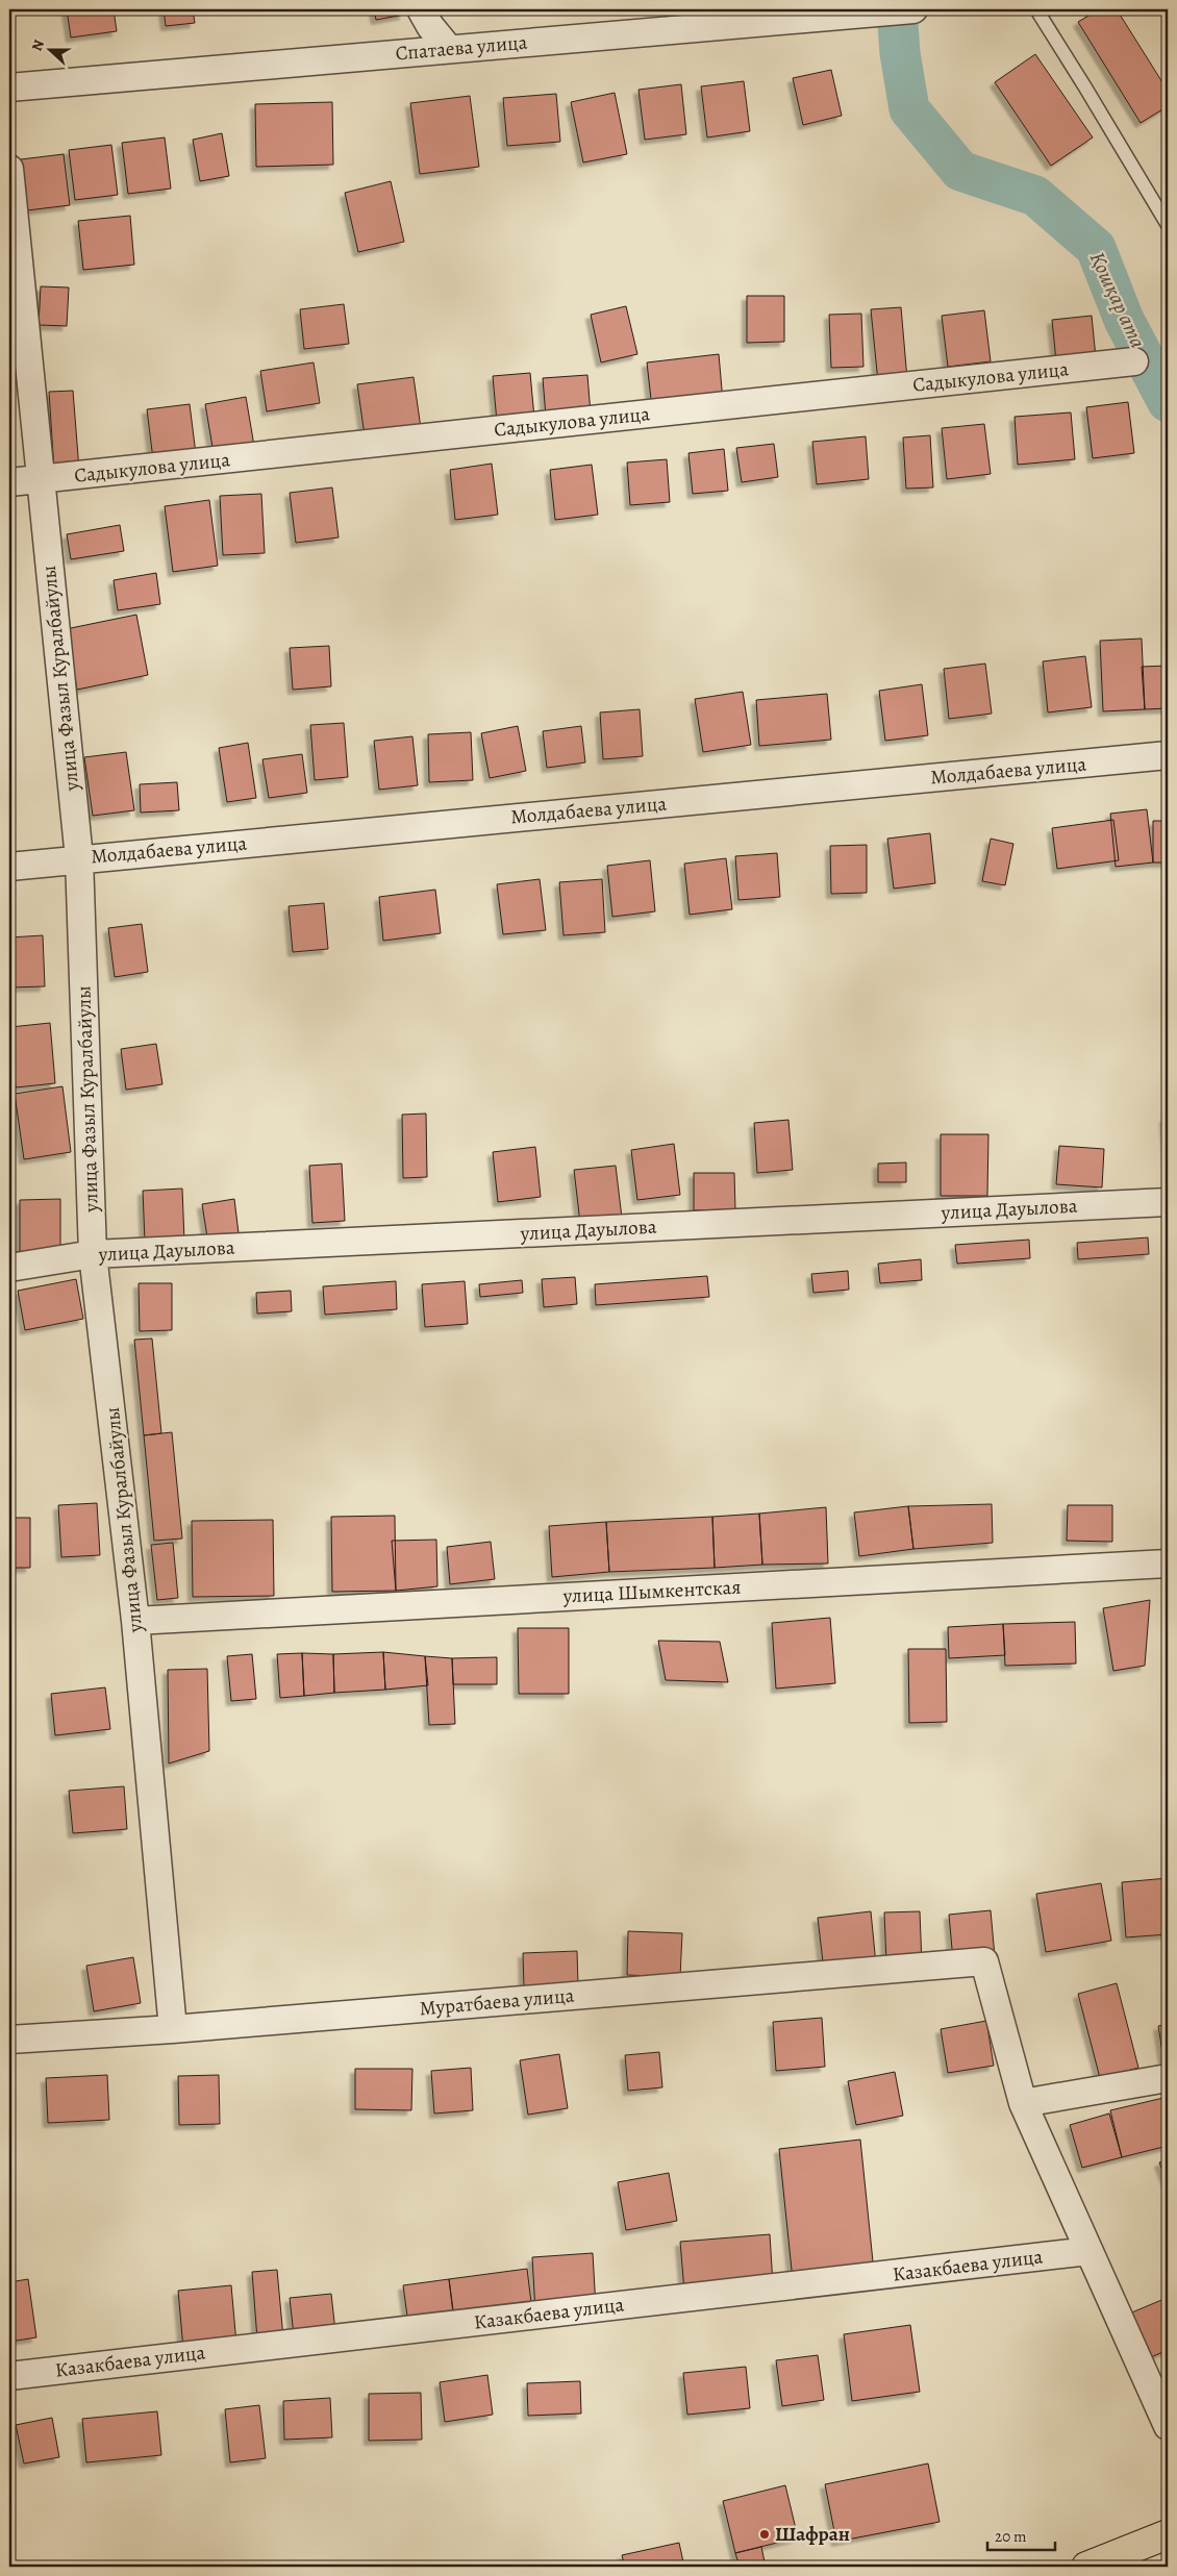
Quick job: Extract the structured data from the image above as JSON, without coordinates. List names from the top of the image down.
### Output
{
  "streets": {
    "street": [
      "Спатаева улица",
      "Садыкулова улица",
      "улица Фазыл Куралбайулы",
      "Молдабаева улица",
      "улица Дауылова",
      "улица Шымкентская",
      "Муратбаева улица",
      "Казакбаева улица"
    ]
  },
  "crossings": [
    ["Садыкулова улица", "улица Фазыл Куралбайулы"],
    ["улица Фазыл Куралбайулы", "Молдабаева улица"],
    ["улица Фазыл Куралбайулы", "улица Дауылова"],
    ["улица Фазыл Куралбайулы", "улица Шымкентская"],
    ["улица Фазыл Куралбайулы", "Муратбаева улица"]
  ],
  "water": ["Қошқар ата"],
  "places": ["Шафран"],
  "scale_bar": "20 m",
  "north": "left"
}
